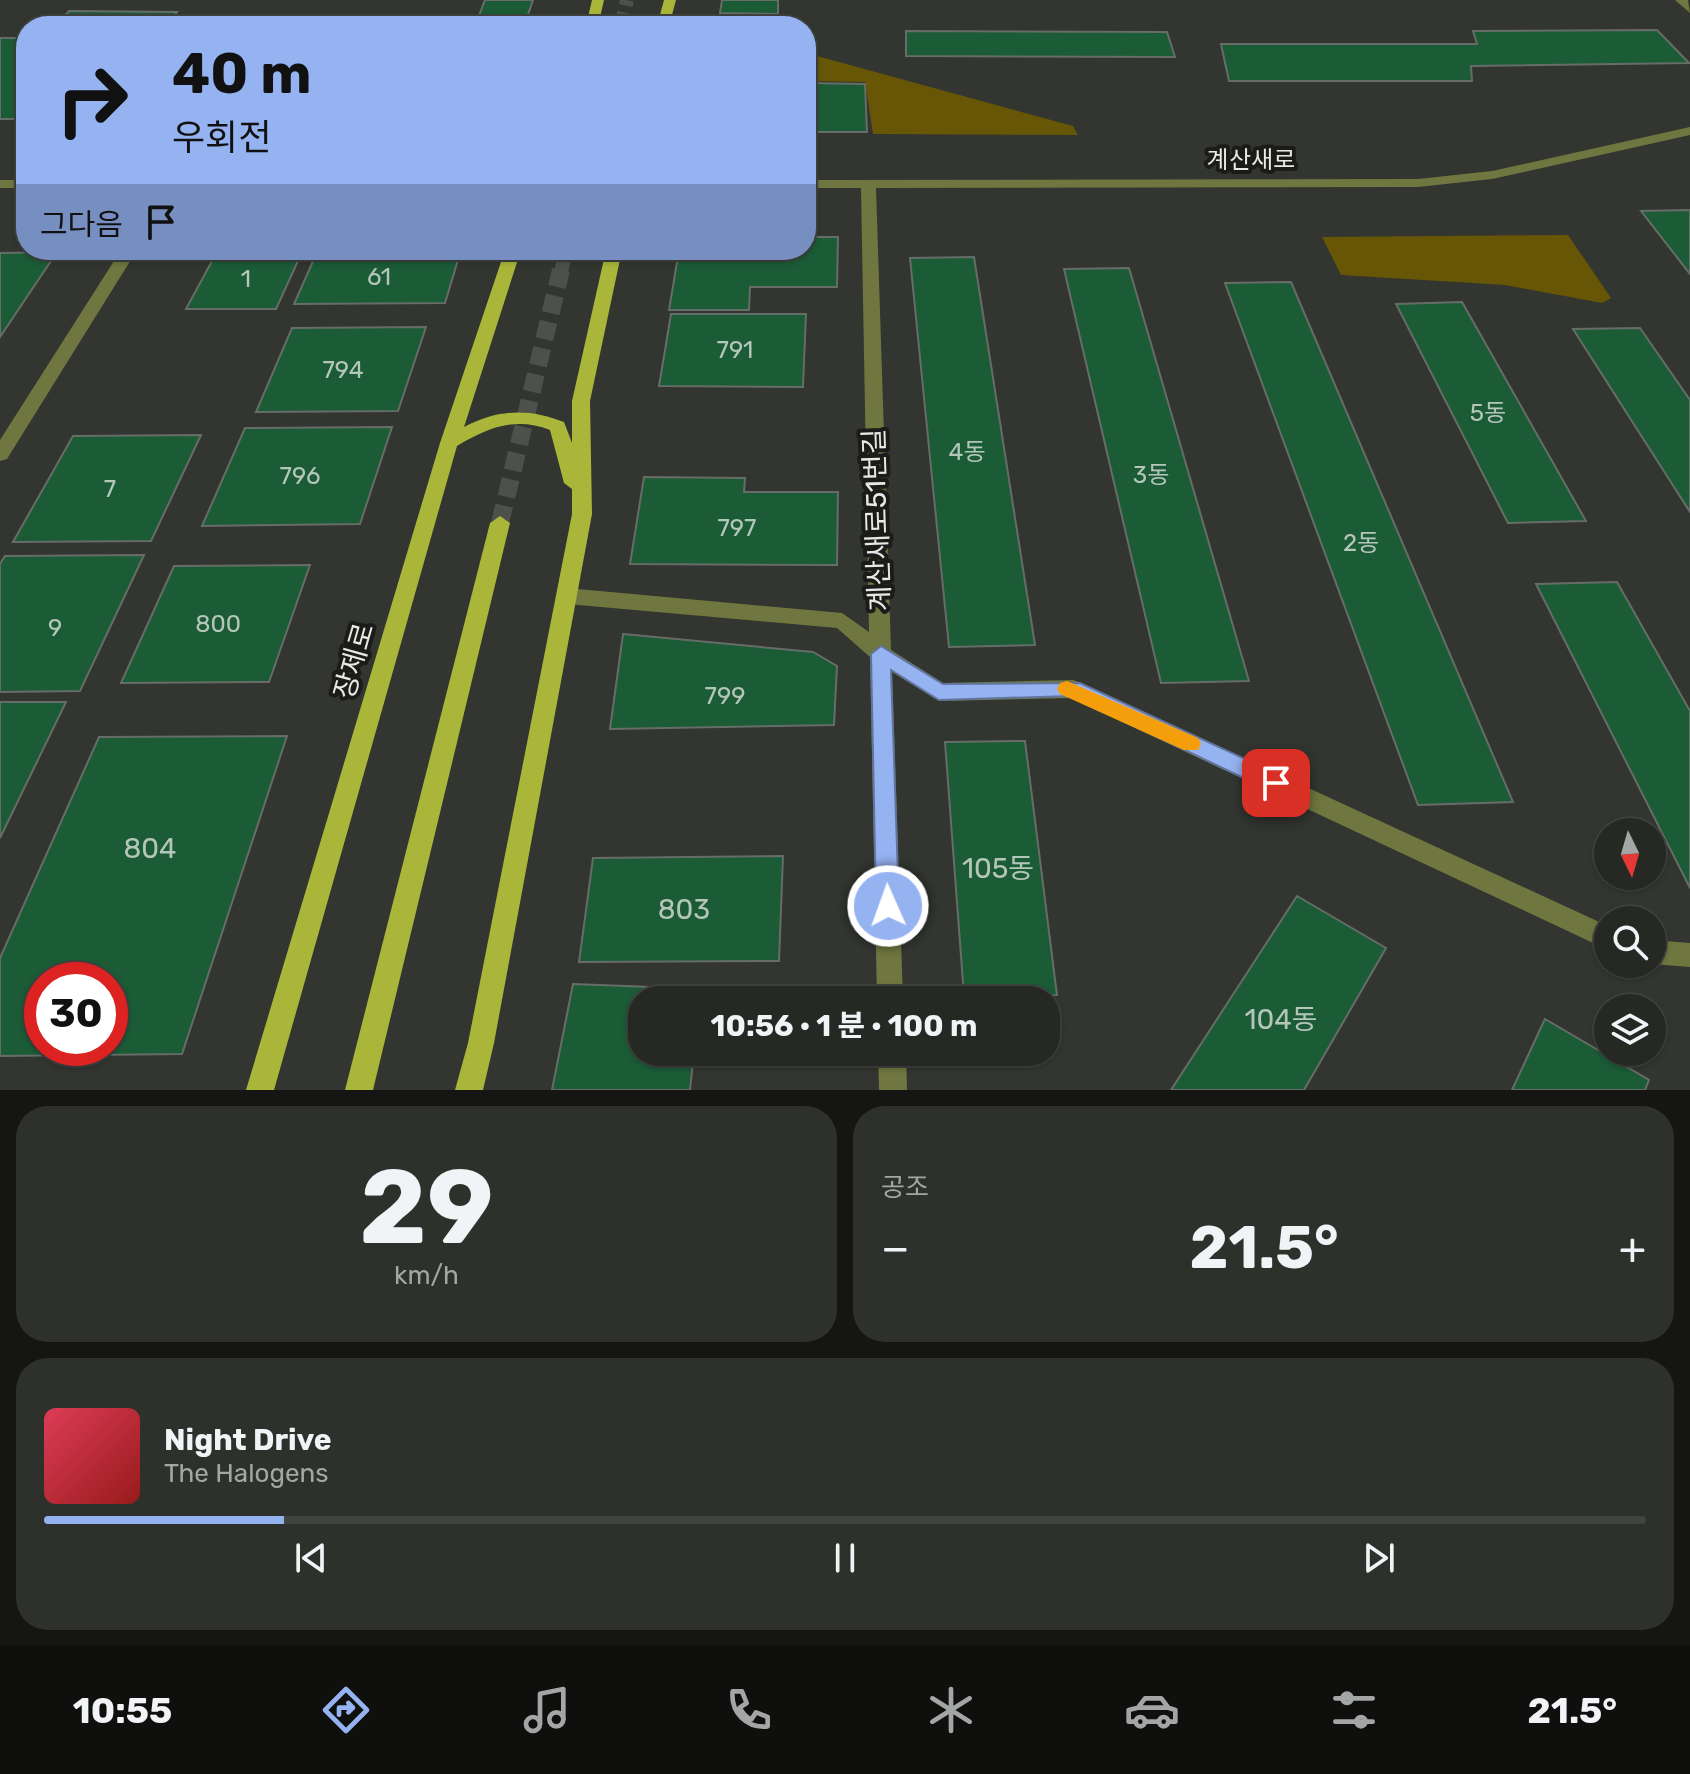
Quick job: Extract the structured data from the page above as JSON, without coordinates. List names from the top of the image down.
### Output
{
  "streets": {
    "main road": ["장제로"],
    "street": ["계산새로", "계산새로51번길"]
  },
  "crossings": [
    ["계산새로", "계산새로51번길"]
  ],
  "house_numbers": [
    "61",
    "1",
    "791",
    "794",
    "5동",
    "4동",
    "3동",
    "796",
    "7",
    "797",
    "2동",
    "800",
    "9",
    "799",
    "804",
    "105동",
    "803",
    "104동"
  ],
  "north": "bottom",
  "page": {
    "turn": ["40 m", "우회전"],
    "then": "그다음",
    "limit": "30",
    "trip": "10:56 · 1 분 · 100 m",
    "tile": [
      ["29", "km/h"],
      "공조"
    ],
    "heat": ["−", "21.5°", "+"],
    "song": ["Night Drive", "The Halogens"],
    "tabs": ["10:55", "21.5°"]
  }
}
